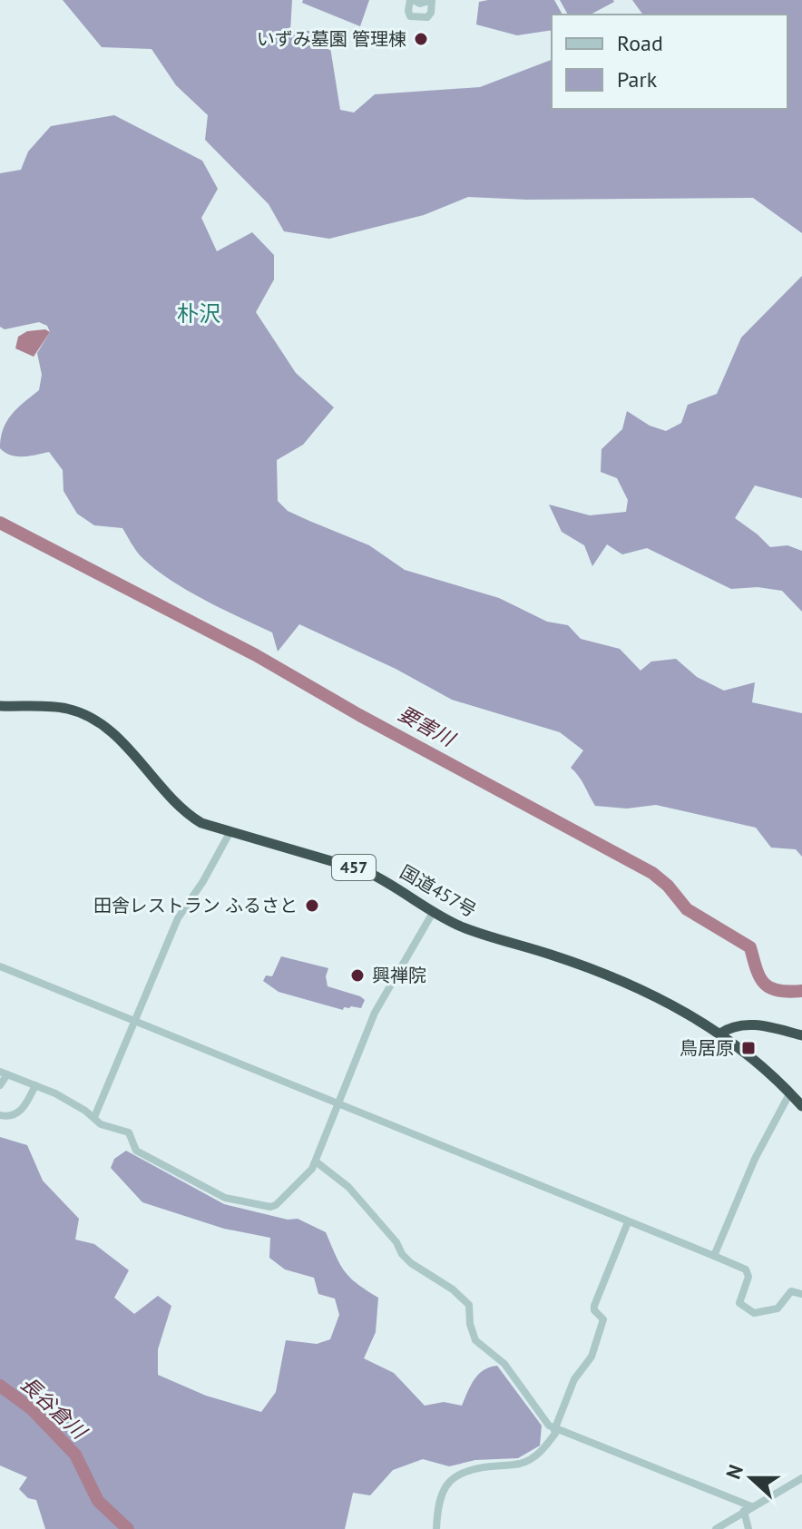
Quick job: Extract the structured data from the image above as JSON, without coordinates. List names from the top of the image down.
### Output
{
  "streets": {
    "highway": ["457", "国道457号"]
  },
  "crossings": [
    ["457", "国道457号"]
  ],
  "districts": ["朴沢"],
  "water": ["要害川", "長谷倉川"],
  "places": {
    "other": ["いずみ墓園 管理棟", "田舎レストラン ふるさと", "興禅院"],
    "transit": ["鳥居原"]
  },
  "legend": ["Road", "Park"],
  "north": "left"
}
